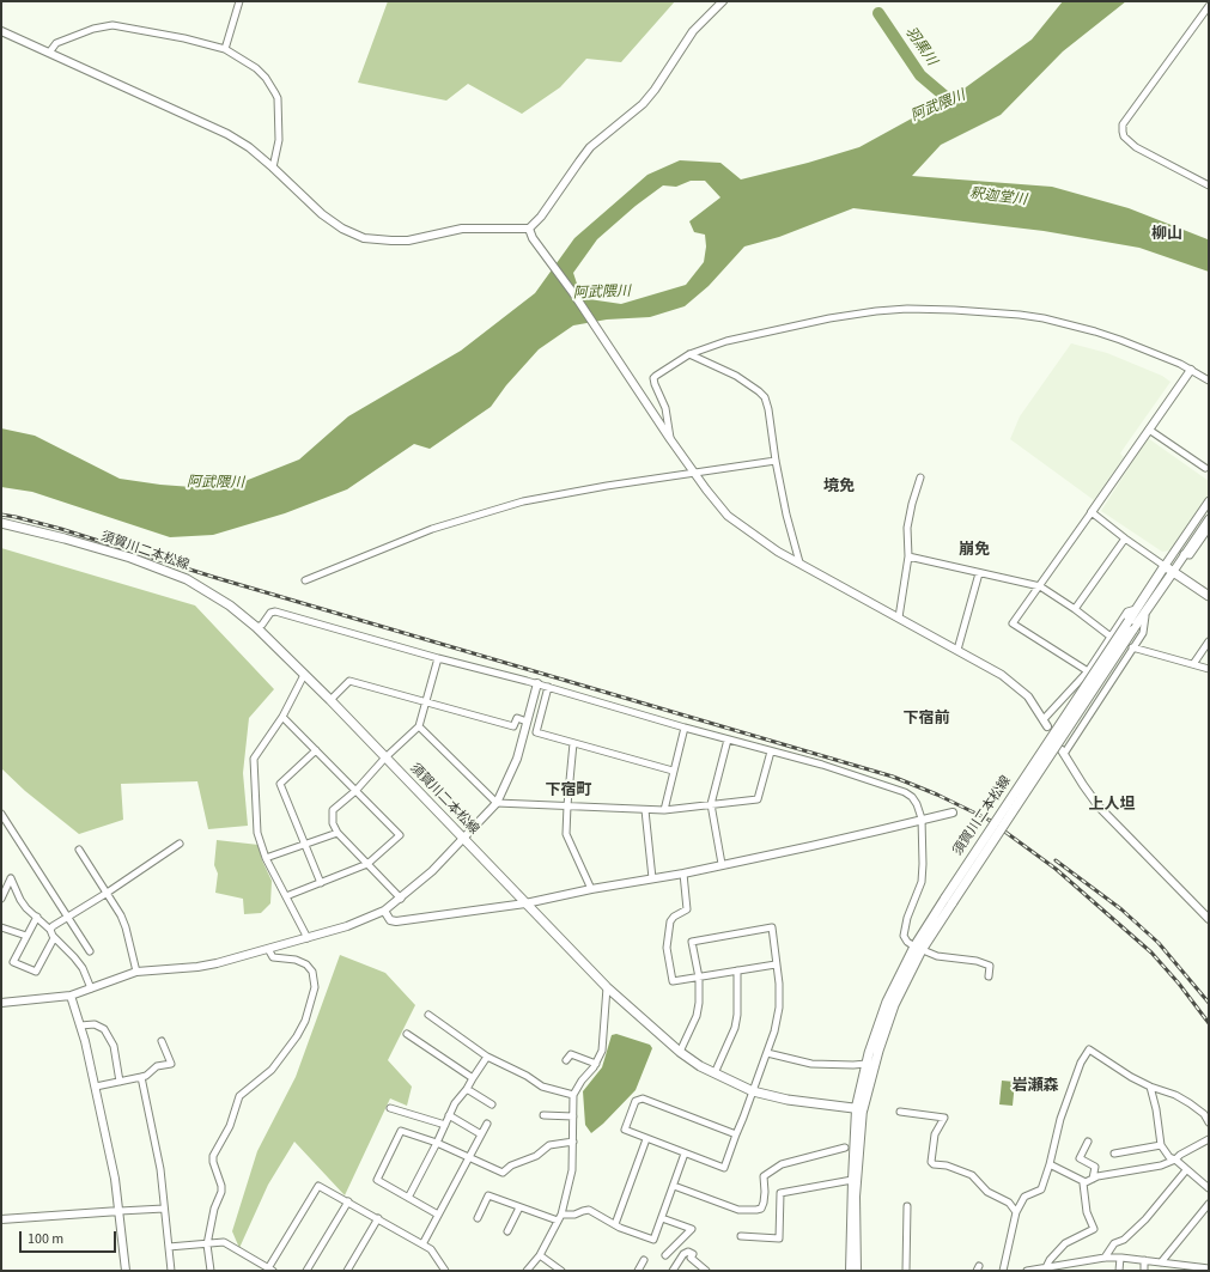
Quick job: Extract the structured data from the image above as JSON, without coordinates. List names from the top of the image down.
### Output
{
  "streets": {
    "main road": ["須賀川二本松線"]
  },
  "districts": [
    "柳山",
    "境免",
    "崩免",
    "下宿前",
    "下宿町",
    "上人坦",
    "岩瀬森"
  ],
  "water": ["羽黒川", "阿武隈川", "釈迦堂川"],
  "scale_bar": "100 m"
}
